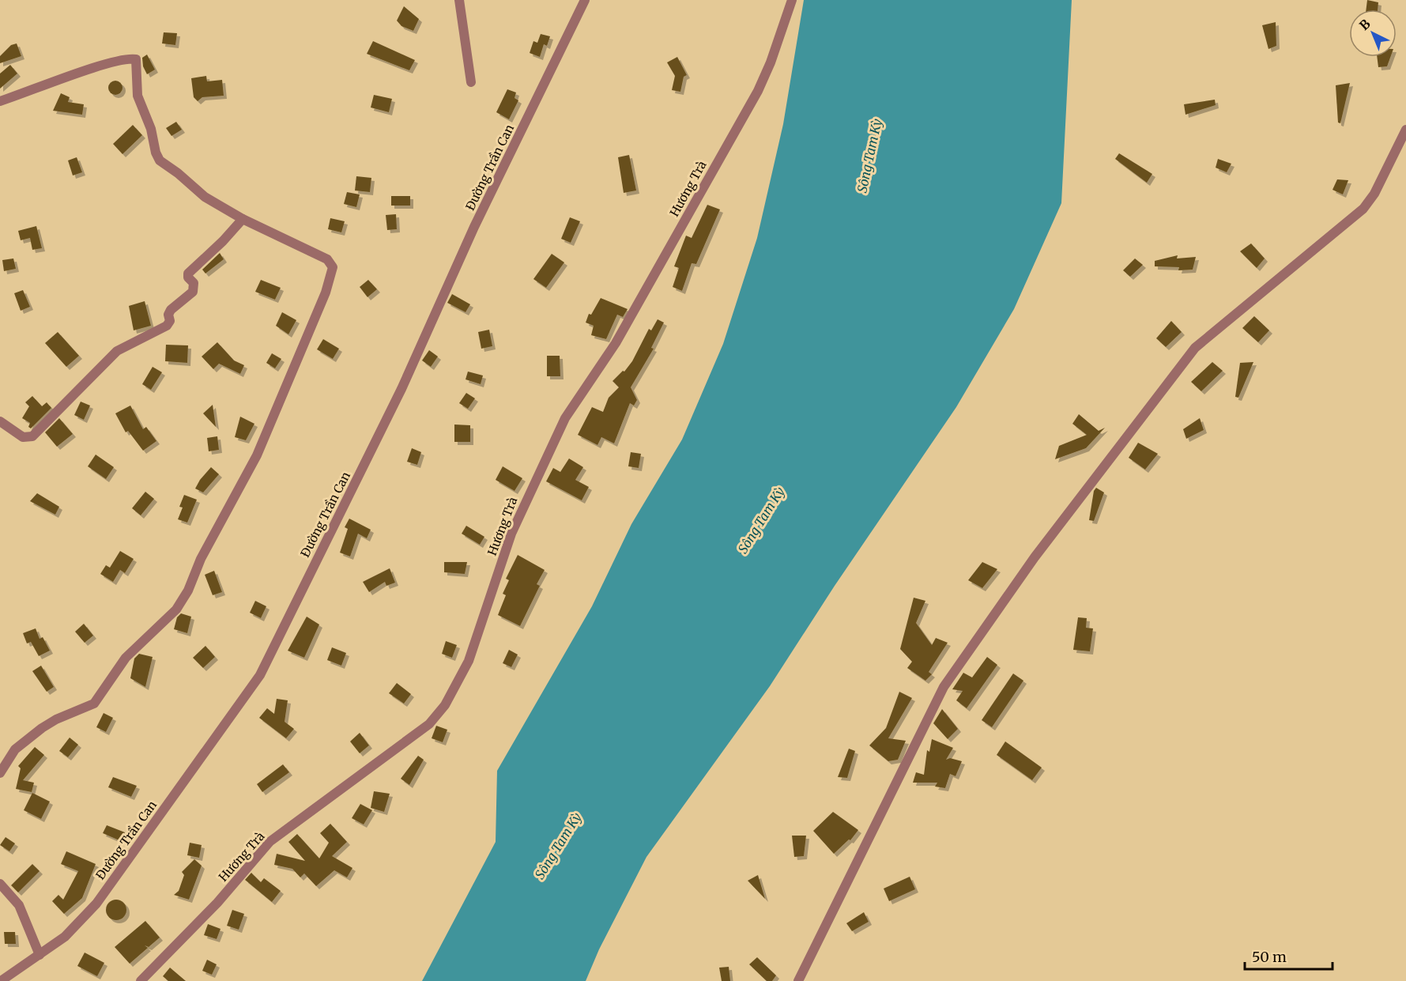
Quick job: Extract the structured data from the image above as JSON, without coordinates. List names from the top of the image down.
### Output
{
  "streets": {
    "street": ["Đường Trần Can", "Hương Trà"]
  },
  "water": ["Sông Tam Kỳ"],
  "scale_bar": "50 m",
  "north": "top left"
}
